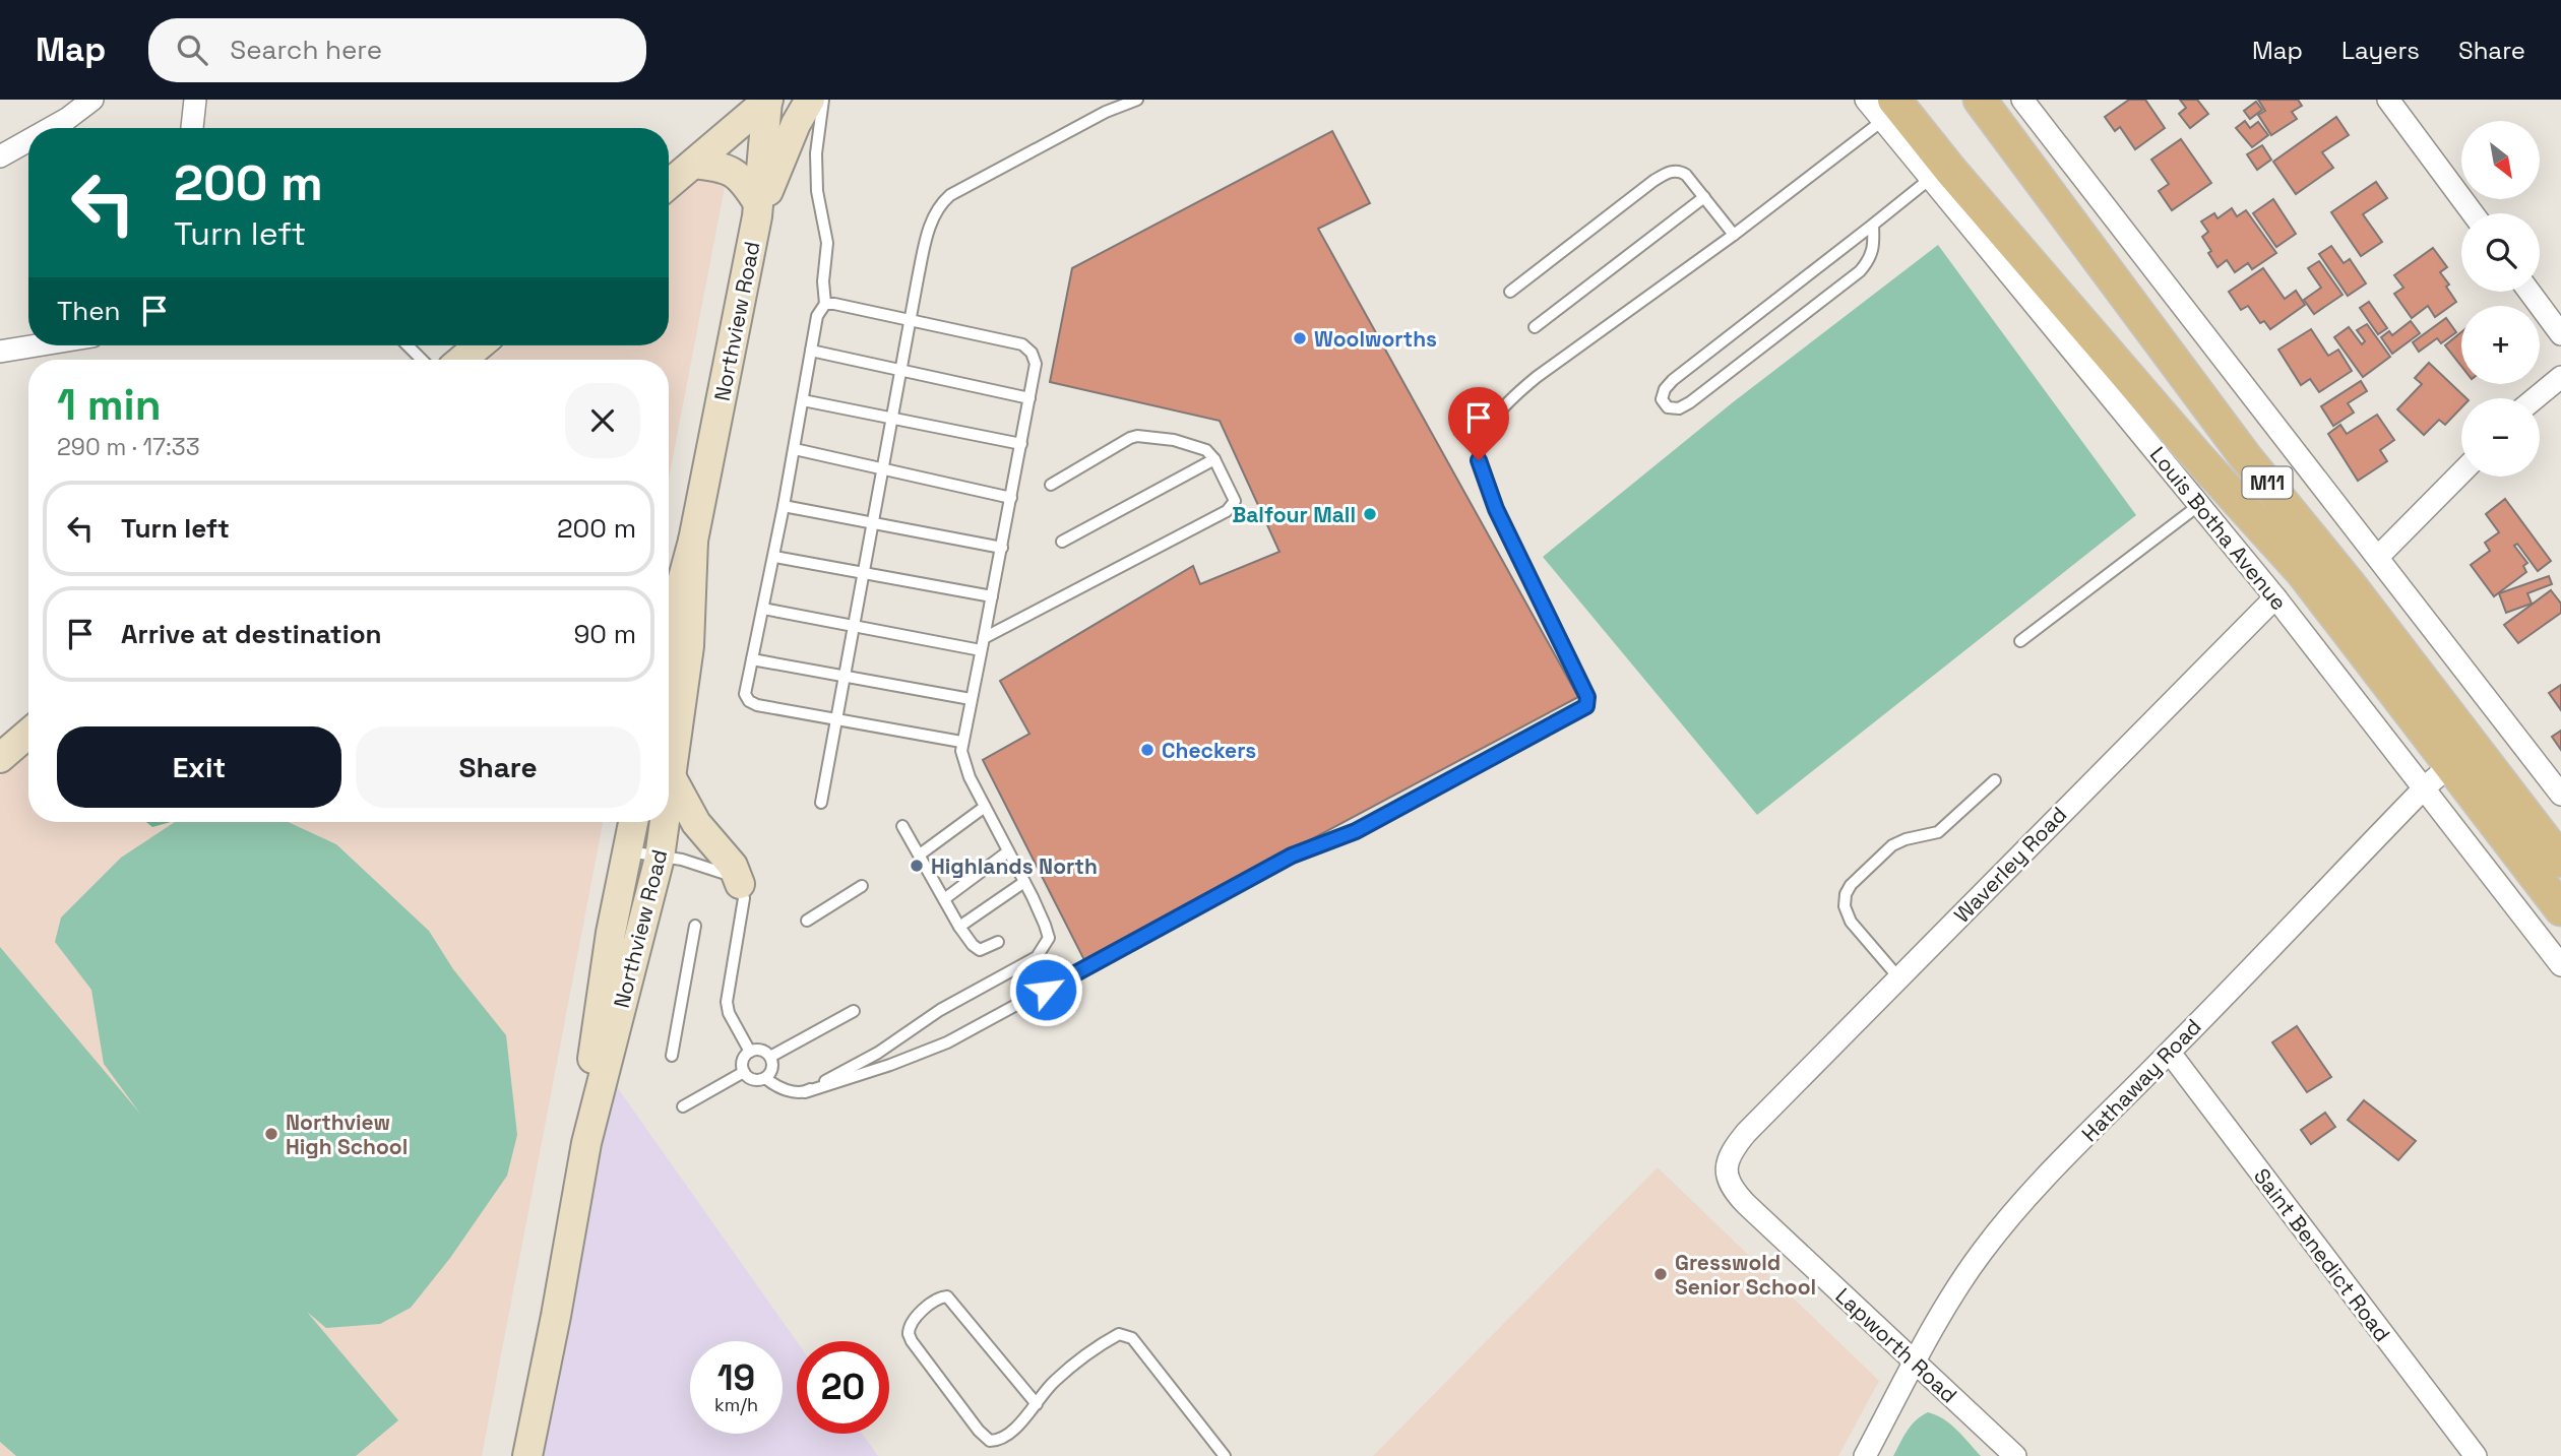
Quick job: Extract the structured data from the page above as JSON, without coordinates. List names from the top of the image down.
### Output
{
  "streets": {
    "main road": ["Northview Road", "M11", "Louis Botha Avenue"],
    "street": [
      "Waverley Road",
      "Hathaway Road",
      "Saint Benedict Road",
      "Lapworth Road"
    ]
  },
  "crossings": [
    ["Louis Botha Avenue", "Waverley Road"],
    ["Louis Botha Avenue", "Hathaway Road"],
    ["Waverley Road", "Lapworth Road"],
    ["Hathaway Road", "Saint Benedict Road"],
    ["Hathaway Road", "Lapworth Road"]
  ],
  "places": [
    "Woolworths",
    "Balfour Mall",
    "Checkers",
    "Highlands North",
    "Northview High School",
    "Gresswold Senior School"
  ],
  "north": "bottom right",
  "page": {
    "header": "Map",
    "search": "Search here",
    "nav": ["Map", "Layers", "Share"],
    "map_buttons": ["+", "−"],
    "turn": ["200 m", "Turn left"],
    "then": "Then",
    "heading": ["1 min", "290 m · 17:33"],
    "list": [
      {
        "name": "Turn left",
        "value": "200 m"
      },
      {
        "name": "Arrive at destination",
        "value": "90 m"
      }
    ],
    "buttons": ["Exit", "Share"],
    "speed": "19 km/h",
    "limit": "20"
  }
}
